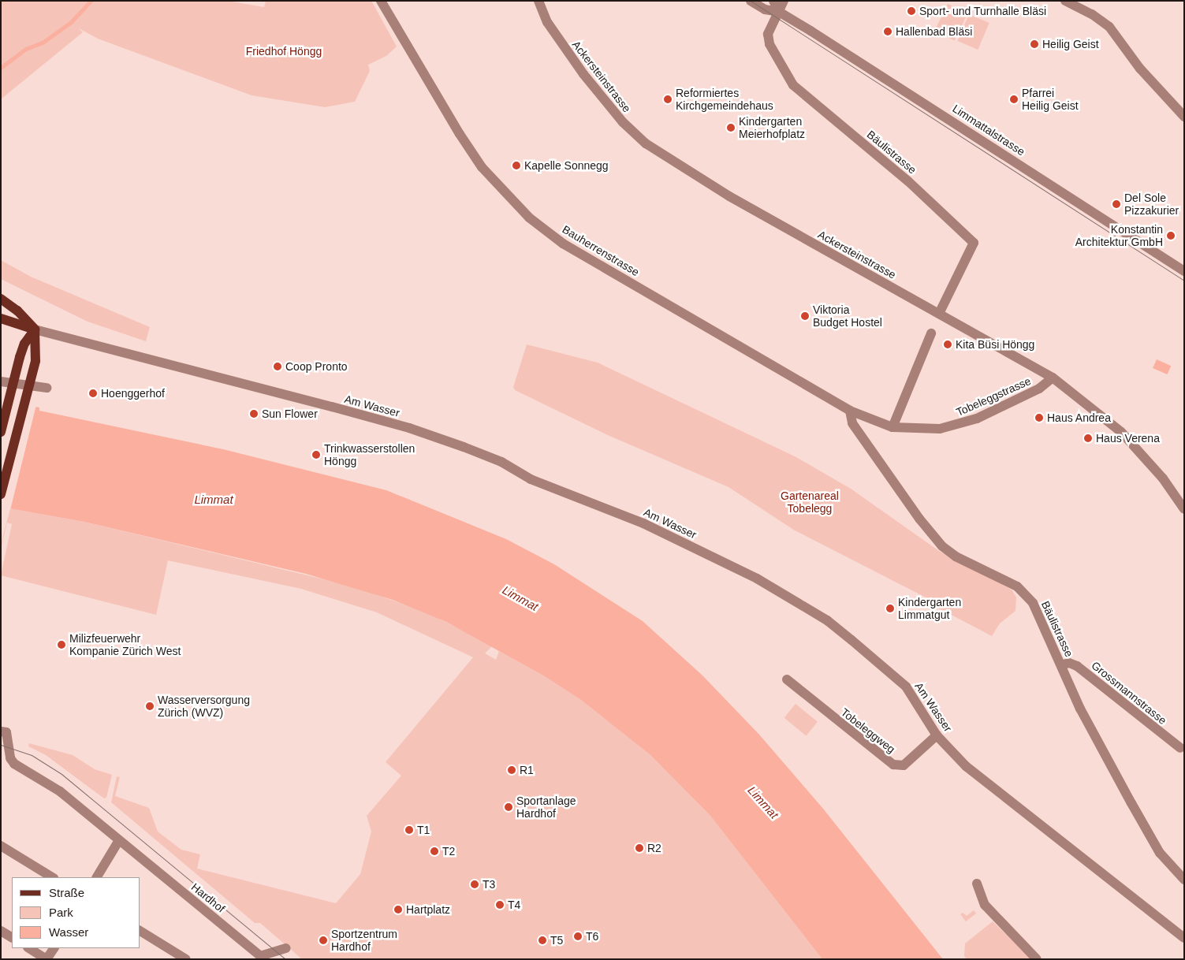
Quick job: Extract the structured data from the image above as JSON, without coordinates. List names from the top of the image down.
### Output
{
  "streets": {
    "street": [
      "Ackersteinstrasse",
      "Limmattalstrasse",
      "Bäulistrasse",
      "Bauherrenstrasse",
      "Tobeleggstrasse",
      "Am Wasser",
      "Grossmannstrasse",
      "Tobeleggweg",
      "Hardhof"
    ]
  },
  "crossings": [
    ["Ackersteinstrasse", "Bäulistrasse"],
    ["Ackersteinstrasse", "Tobeleggstrasse"],
    ["Limmattalstrasse", "Bäulistrasse"],
    ["Bäulistrasse", "Bauherrenstrasse"],
    ["Bäulistrasse", "Grossmannstrasse"],
    ["Bauherrenstrasse", "Tobeleggstrasse"],
    ["Am Wasser", "Tobeleggweg"]
  ],
  "water": ["Limmat"],
  "parks": ["Friedhof Höngg", "Gartenareal Tobelegg"],
  "places": [
    "Sport- und Turnhalle Bläsi",
    "Hallenbad Bläsi",
    "Heilig Geist",
    "Reformiertes Kirchgemeindehaus",
    "Pfarrei Heilig Geist",
    "Kindergarten Meierhofplatz",
    "Kapelle Sonnegg",
    "Del Sole Pizzakurier",
    "Konstantin Architektur GmbH",
    "Viktoria Budget Hostel",
    "Kita Büsi Höngg",
    "Coop Pronto",
    "Hoenggerhof",
    "Sun Flower",
    "Haus Andrea",
    "Haus Verena",
    "Trinkwasserstollen Höngg",
    "Kindergarten Limmatgut",
    "Milizfeuerwehr Kompanie Zürich West",
    "Wasserversorgung Zürich (WVZ)",
    "R1",
    "Sportanlage Hardhof",
    "T1",
    "R2",
    "T2",
    "T3",
    "T4",
    "Hartplatz",
    "T6",
    "Sportzentrum Hardhof",
    "T5"
  ],
  "legend": ["Straße", "Park", "Wasser"]
}
